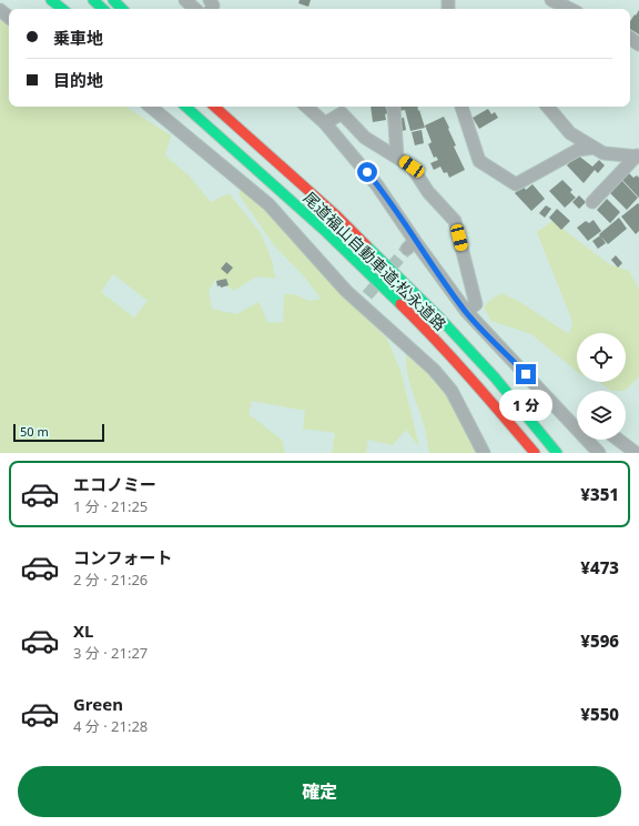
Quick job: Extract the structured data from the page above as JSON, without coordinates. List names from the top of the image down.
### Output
{
  "streets": {
    "highway": ["尾道福山自動車道;松永道路"]
  },
  "scale_bar": "50 m",
  "page": {
    "banner": ["乗車地", "目的地"],
    "bubble": "1 分",
    "scale": "50 m",
    "list": [
      {
        "name": "エコノミー",
        "note": "1 分 · 21:25",
        "value": "¥351"
      },
      {
        "name": "コンフォート",
        "note": "2 分 · 21:26",
        "value": "¥473"
      },
      {
        "name": "XL",
        "note": "3 分 · 21:27",
        "value": "¥596"
      },
      {
        "name": "Green",
        "note": "4 分 · 21:28",
        "value": "¥550"
      }
    ],
    "buttons": "確定"
  }
}
